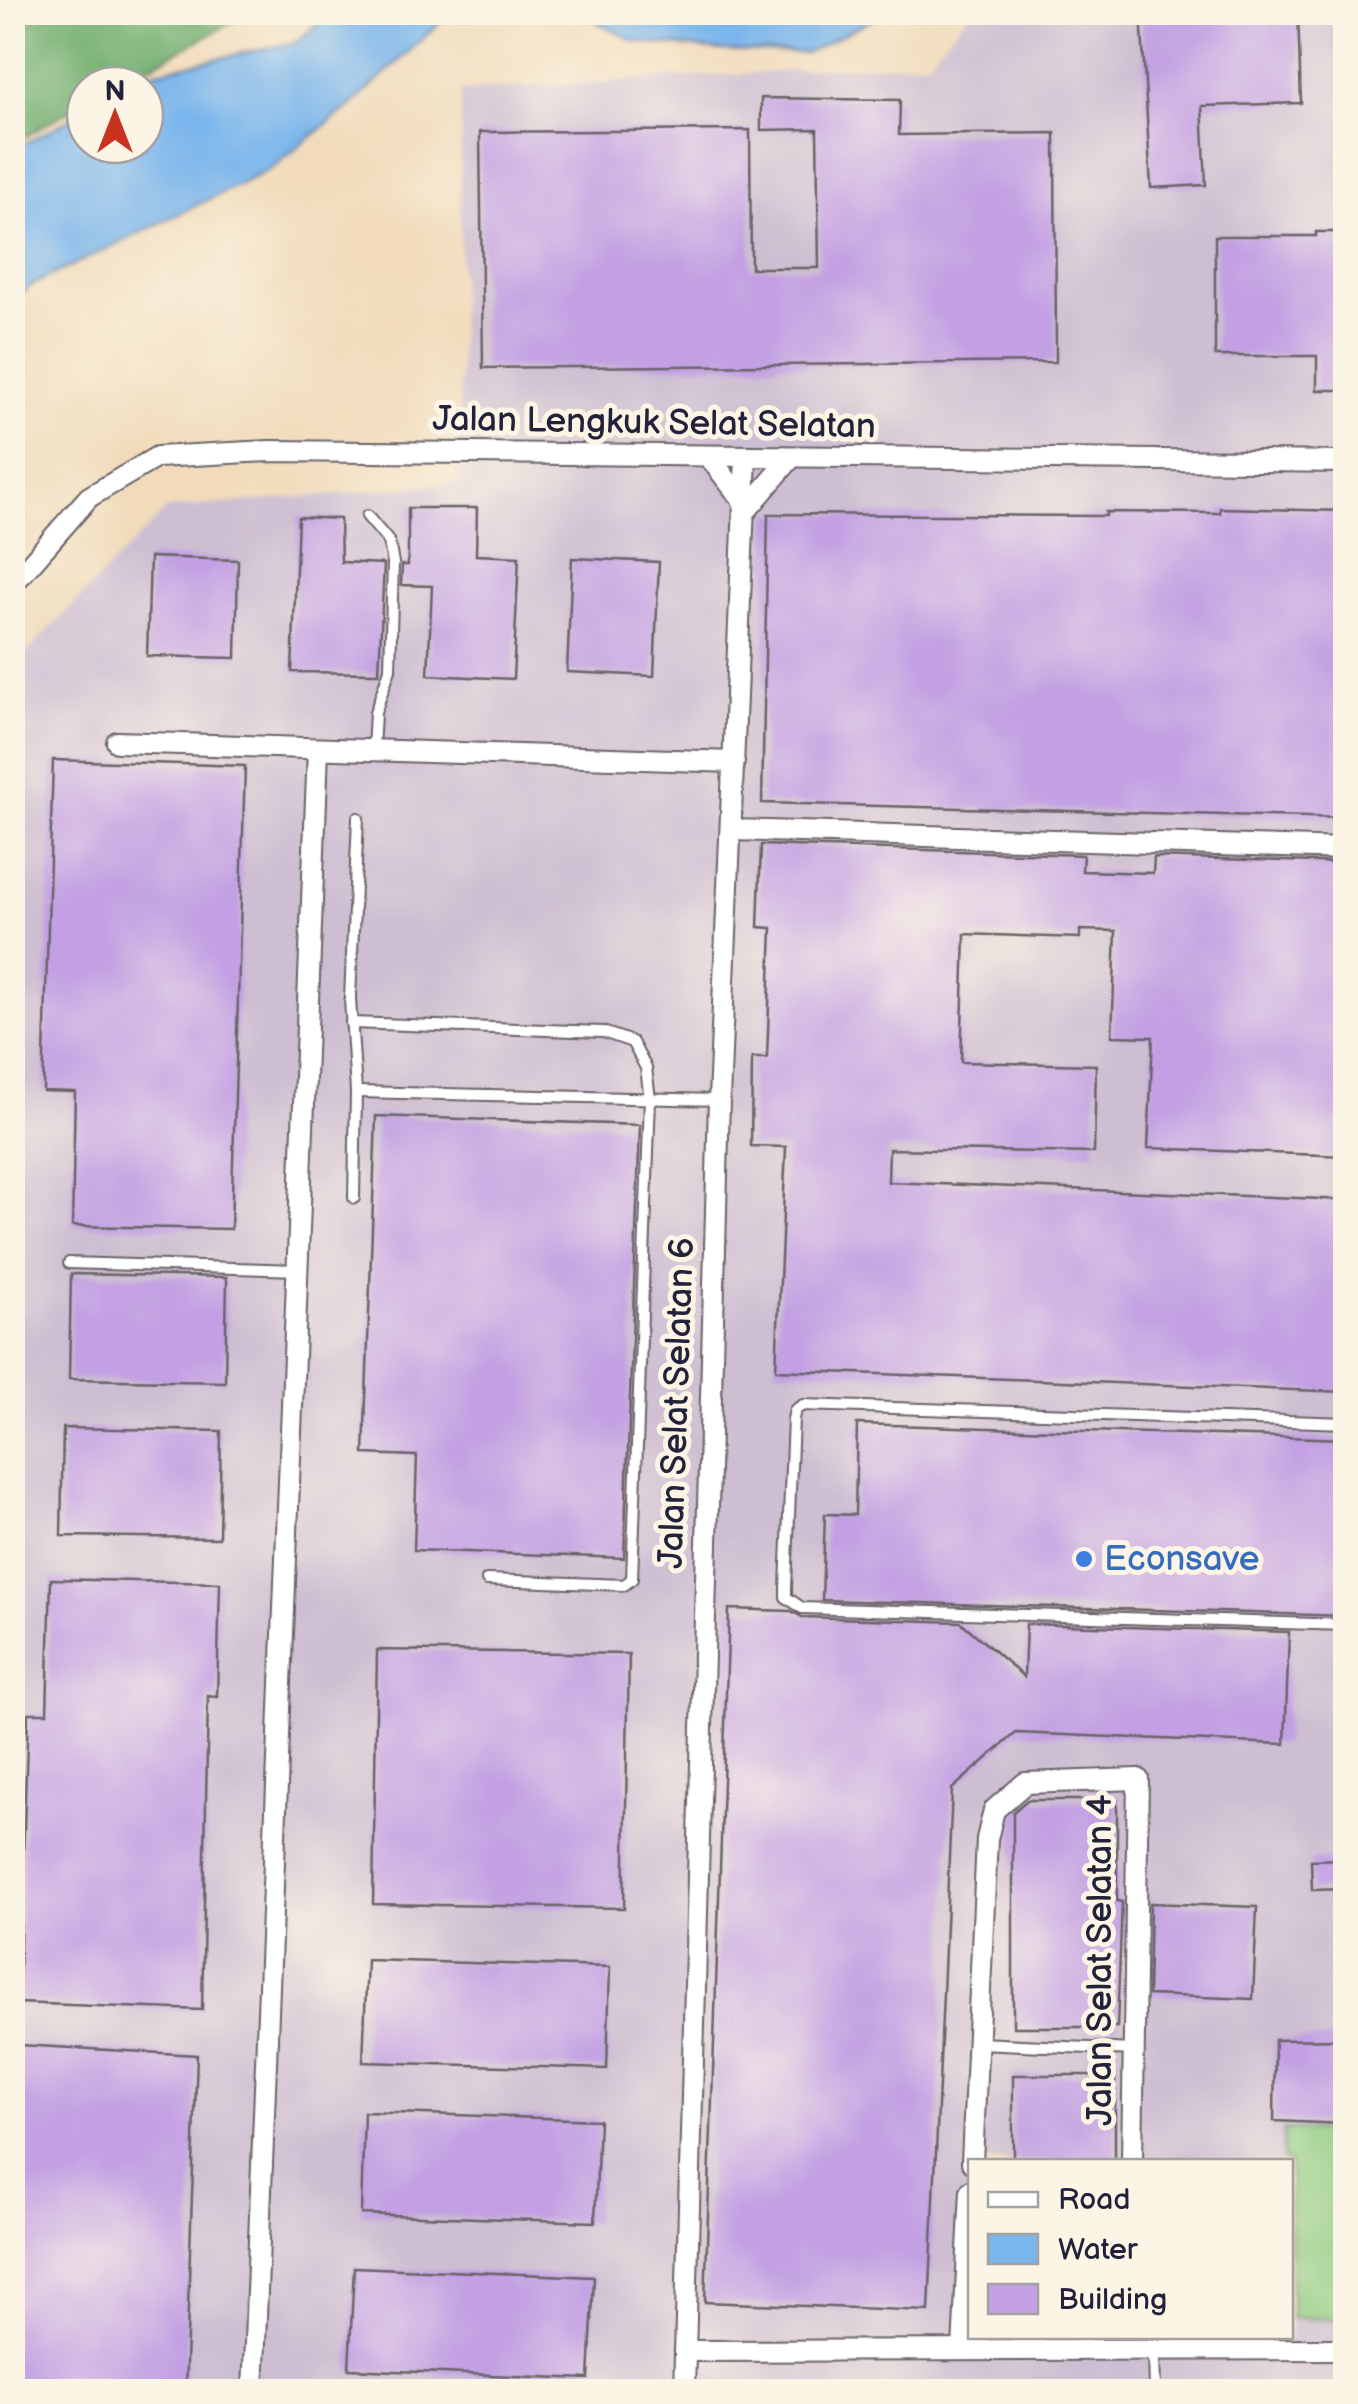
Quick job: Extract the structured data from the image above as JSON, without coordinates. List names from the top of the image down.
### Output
{
  "streets": {
    "street": ["Jalan Lengkuk Selat Selatan", "Jalan Selat Selatan 6", "Jalan Selat Selatan 4"]
  },
  "crossings": [
    ["Jalan Lengkuk Selat Selatan", "Jalan Selat Selatan 6"]
  ],
  "places": ["Econsave"],
  "legend": ["Road", "Water", "Building"],
  "north": "top"
}
